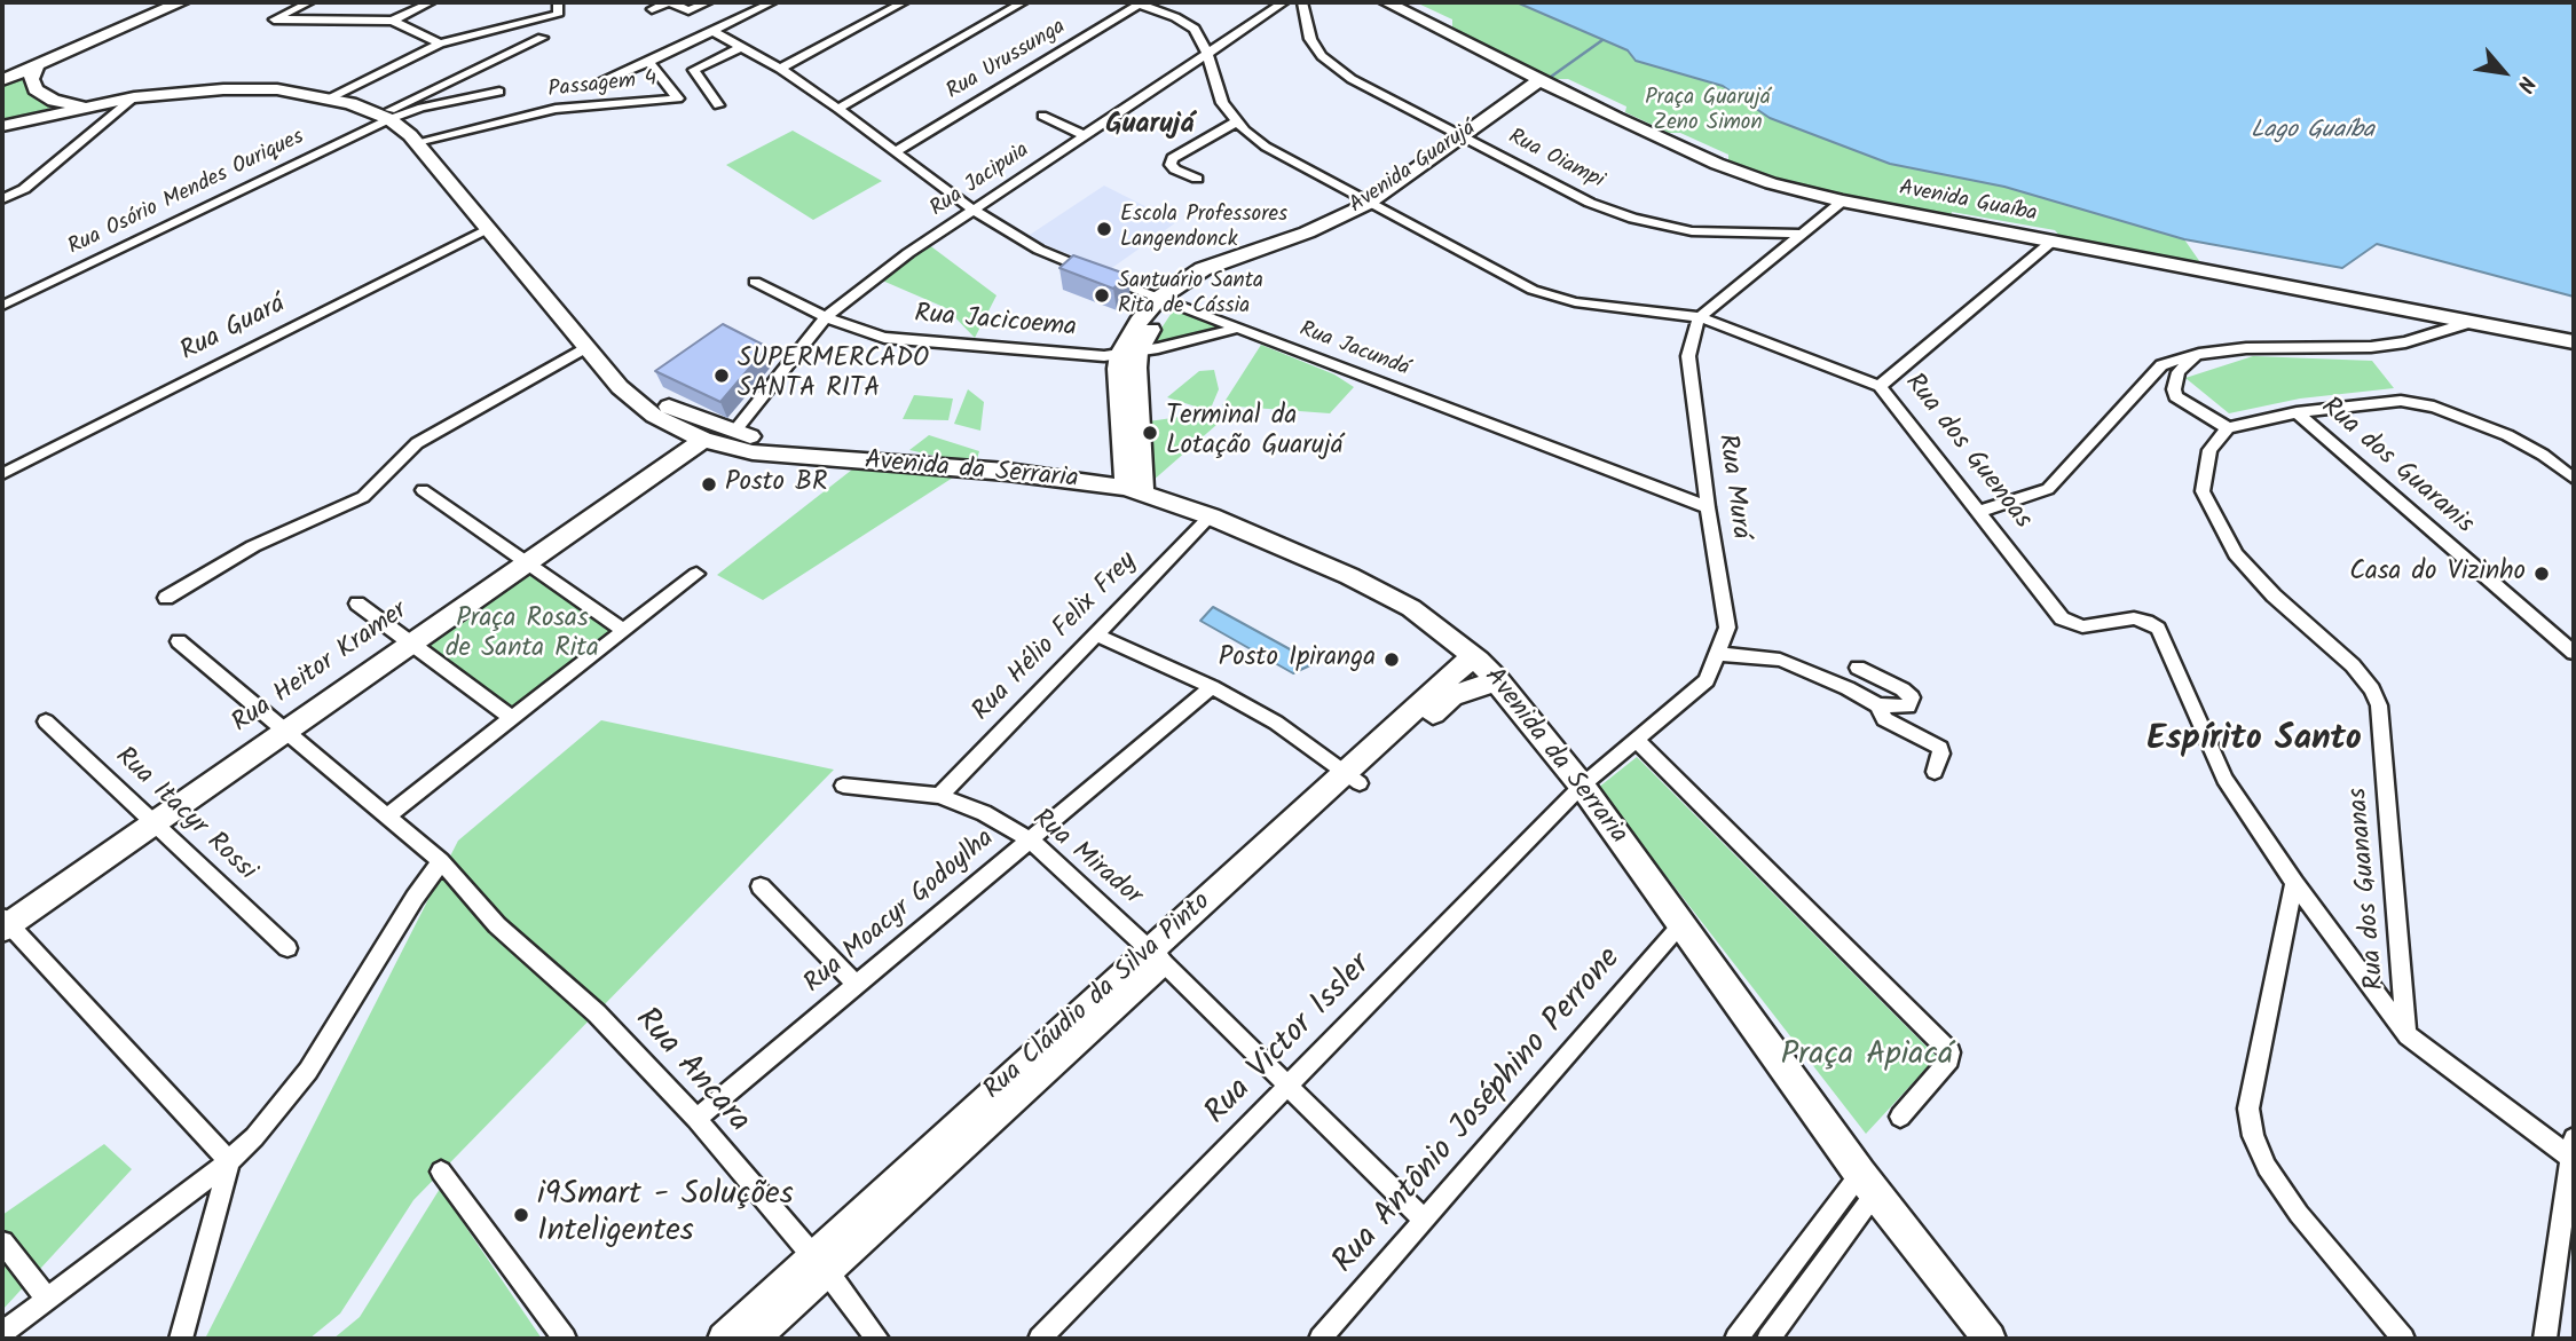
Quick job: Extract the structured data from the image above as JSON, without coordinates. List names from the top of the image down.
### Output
{
  "streets": {
    "street": [
      "Rua Urussunga",
      "Passagem 4",
      "Rua Oiampi",
      "Avenida Guarujá",
      "Rua Jacipuia",
      "Rua Osório Mendes Ouriques",
      "Avenida Guaíba",
      "Rua Jacicoema",
      "Rua Guará",
      "Rua Jacundá",
      "Rua dos Guenoas",
      "Rua dos Guaranis",
      "Avenida da Serraria",
      "Rua Murá",
      "Rua Hélio Felix Frey",
      "Rua Heitor Kramer",
      "Rua Itacyr Rossi",
      "Rua Mirador",
      "Rua dos Guananas",
      "Rua Moacyr Godoylha",
      "Rua Cláudio da Silva Pinto",
      "Rua Victor Issler",
      "Rua Ancara",
      "Rua Antônio Joséphino Perrone"
    ]
  },
  "crossings": [
    ["Rua Urussunga", "Rua Jacundá"],
    ["Rua Urussunga", "Rua dos Guenoas"],
    ["Passagem 4", "Rua Jacundá"],
    ["Passagem 4", "Avenida da Serraria"],
    ["Rua Oiampi", "Avenida Guarujá"],
    ["Avenida Guarujá", "Avenida Guaíba"],
    ["Avenida Guarujá", "Rua Jacicoema"],
    ["Avenida Guarujá", "Rua Jacundá"],
    ["Avenida Guarujá", "Rua dos Guenoas"],
    ["Avenida Guarujá", "Avenida da Serraria"],
    ["Rua Jacipuia", "Rua Jacicoema"],
    ["Rua Jacipuia", "Rua Jacundá"],
    ["Rua Jacipuia", "Rua dos Guenoas"],
    ["Rua Jacipuia", "Avenida da Serraria"],
    ["Rua Jacipuia", "Rua Heitor Kramer"],
    ["Rua Osório Mendes Ouriques", "Avenida da Serraria"],
    ["Rua Jacicoema", "Rua Jacundá"],
    ["Rua Guará", "Avenida da Serraria"],
    ["Rua Jacundá", "Rua Murá"],
    ["Rua dos Guenoas", "Rua Murá"],
    ["Rua dos Guenoas", "Rua dos Guananas"],
    ["Avenida da Serraria", "Rua Murá"],
    ["Avenida da Serraria", "Rua Hélio Felix Frey"],
    ["Avenida da Serraria", "Rua Heitor Kramer"],
    ["Avenida da Serraria", "Rua Cláudio da Silva Pinto"],
    ["Avenida da Serraria", "Rua Victor Issler"],
    ["Avenida da Serraria", "Rua Antônio Joséphino Perrone"],
    ["Rua Murá", "Rua Victor Issler"],
    ["Rua Hélio Felix Frey", "Rua Mirador"],
    ["Rua Heitor Kramer", "Rua Itacyr Rossi"],
    ["Rua Heitor Kramer", "Rua Ancara"],
    ["Rua Mirador", "Rua Moacyr Godoylha"],
    ["Rua Mirador", "Rua Cláudio da Silva Pinto"],
    ["Rua Mirador", "Rua Victor Issler"],
    ["Rua Mirador", "Rua Antônio Joséphino Perrone"],
    ["Rua Moacyr Godoylha", "Rua Ancara"],
    ["Rua Cláudio da Silva Pinto", "Rua Ancara"]
  ],
  "districts": ["Guarujá", "Espírito Santo"],
  "water": ["Lago Guaíba"],
  "parks": ["Praça Guarujá Zeno Simon", "Praça Rosas de Santa Rita", "Praça Apiacá"],
  "places": [
    "Escola Professores Langendonck",
    "Santuário Santa Rita de Cássia",
    "SUPERMERCADO SANTA RITA",
    "Terminal da Lotação Guarujá",
    "Posto BR",
    "Casa do Vizinho",
    "Posto Ipiranga",
    "i9Smart - Soluções Inteligentes"
  ],
  "north": "bottom right"
}
